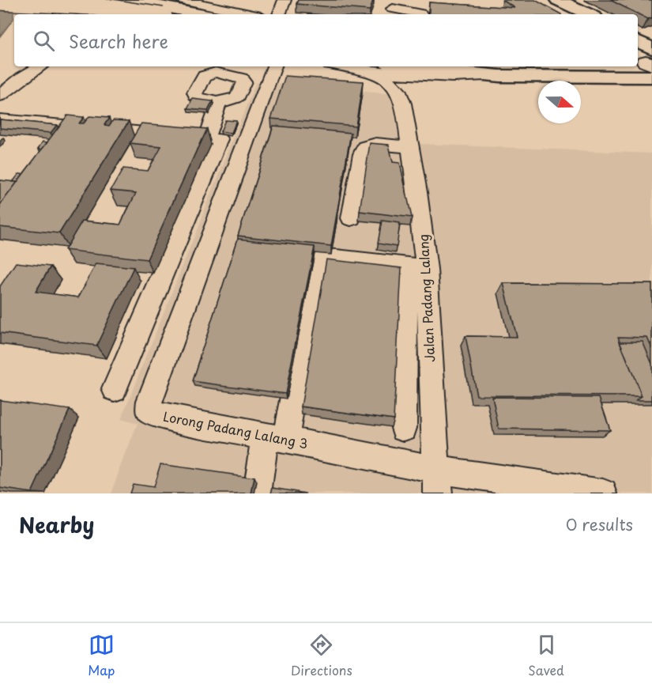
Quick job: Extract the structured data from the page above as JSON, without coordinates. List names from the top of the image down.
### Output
{
  "streets": {
    "street": ["Jalan Padang Lalang", "Lorong Padang Lalang 3"]
  },
  "crossings": [
    ["Jalan Padang Lalang", "Lorong Padang Lalang 3"]
  ],
  "north": "right",
  "page": {
    "search": "Search here",
    "heading": ["Nearby", "0 results"],
    "nav": ["Map", "Directions", "Saved"]
  }
}
